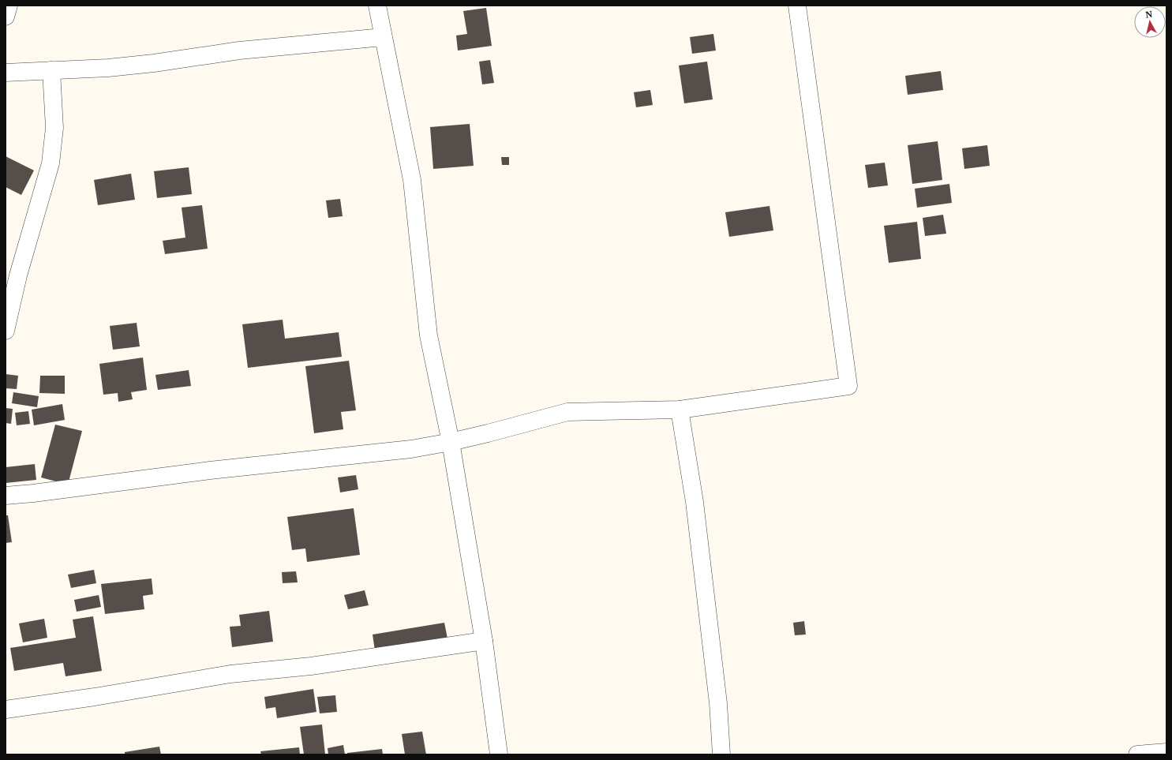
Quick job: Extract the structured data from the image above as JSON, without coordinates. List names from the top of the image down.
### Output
{
  "north": "top"
}
